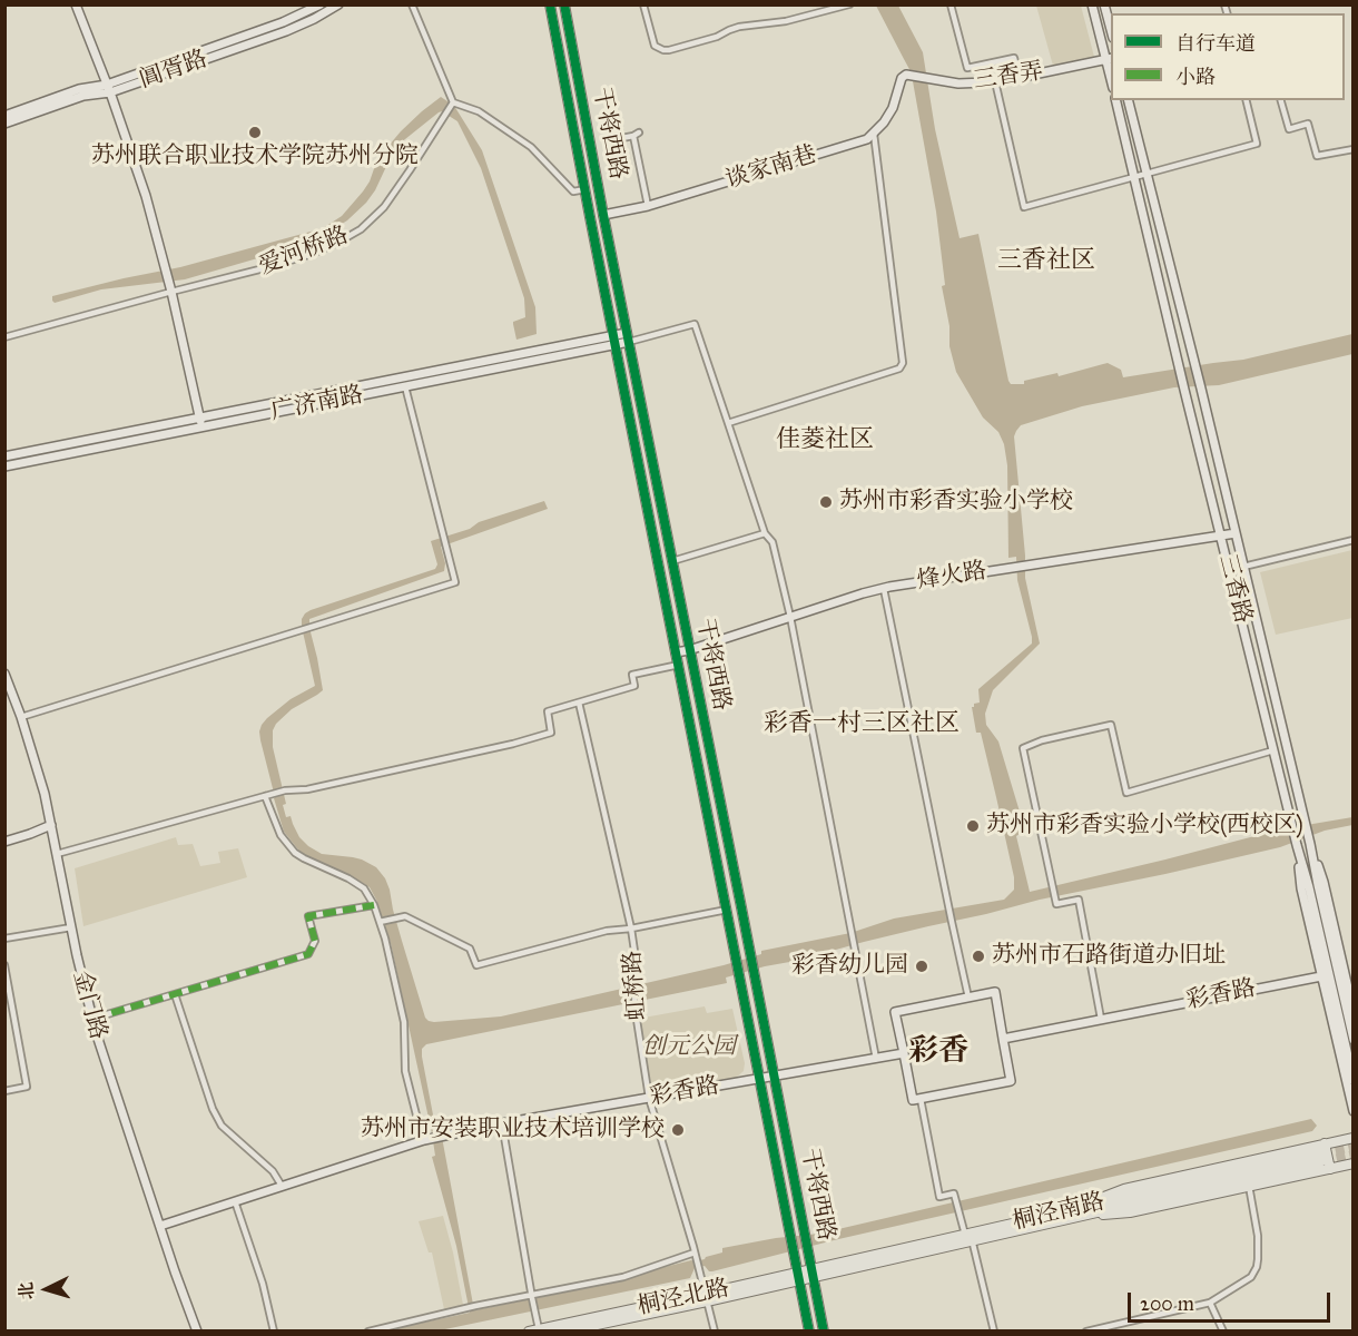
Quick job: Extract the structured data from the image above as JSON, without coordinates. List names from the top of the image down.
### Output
{
  "streets": {
    "main road": [
      "阊胥路",
      "三香弄",
      "干将西路",
      "谈家南巷",
      "广济南路",
      "烽火路",
      "三香路",
      "彩香路",
      "金门路",
      "桐泾南路",
      "桐泾北路"
    ],
    "street": ["爱河桥路", "虹桥路"]
  },
  "crossings": [
    ["三香弄", "谈家南巷"],
    ["干将西路", "谈家南巷"],
    ["干将西路", "广济南路"],
    ["干将西路", "烽火路"],
    ["干将西路", "虹桥路"],
    ["干将西路", "彩香路"],
    ["干将西路", "桐泾南路"],
    ["干将西路", "桐泾北路"],
    ["烽火路", "三香路"],
    ["虹桥路", "彩香路"],
    ["虹桥路", "桐泾北路"],
    ["彩香路", "金门路"],
    ["桐泾南路", "桐泾北路"]
  ],
  "districts": [
    "三香社区",
    "佳菱社区",
    "彩香一村三区社区",
    "彩香"
  ],
  "parks": ["创元公园"],
  "places": [
    "苏州联合职业技术学院苏州分院",
    "苏州市彩香实验小学校",
    "苏州市彩香实验小学校(西校区)",
    "苏州市石路街道办旧址",
    "彩香幼儿园",
    "苏州市安装职业技术培训学校"
  ],
  "legend": ["自行车道", "小路"],
  "scale_bar": "200 m",
  "north": "left"
}
